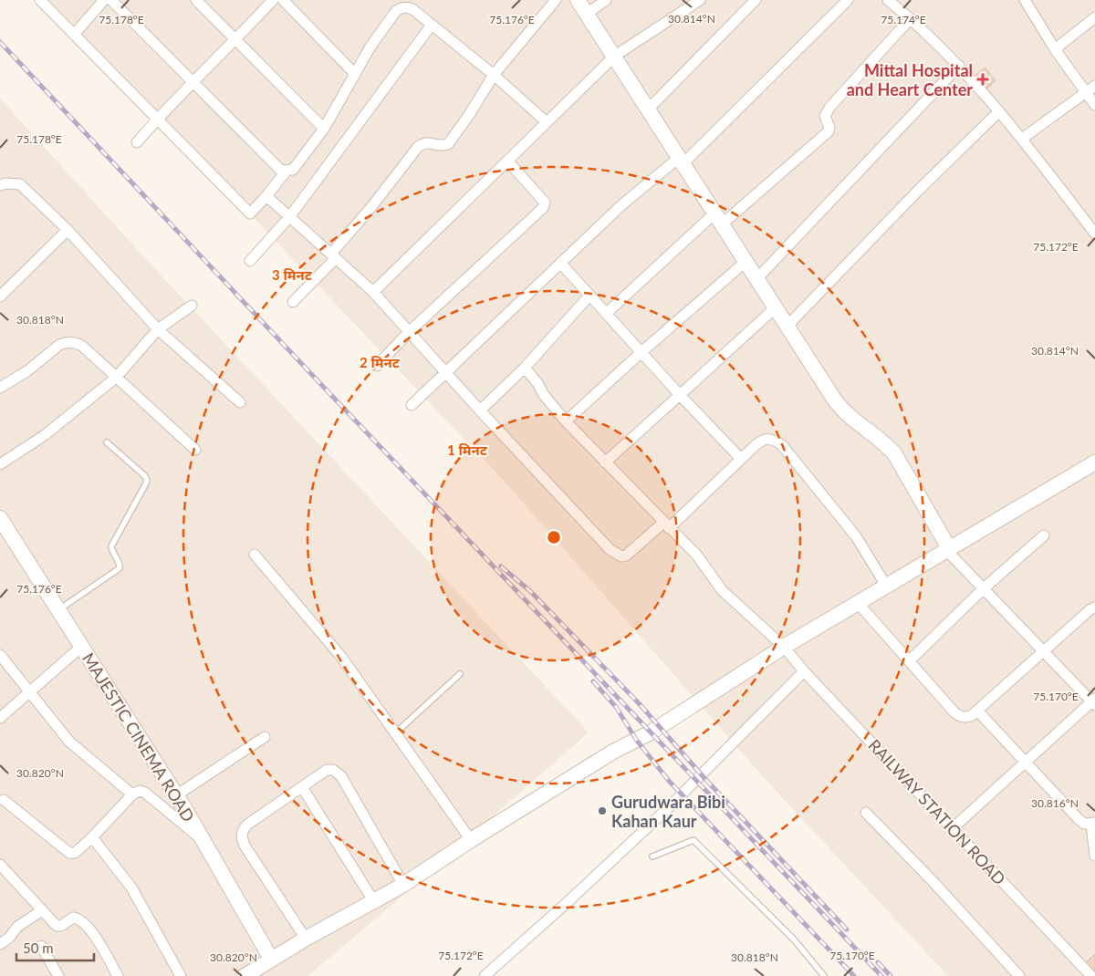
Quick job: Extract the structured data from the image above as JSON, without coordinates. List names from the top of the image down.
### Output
{
  "streets": {
    "street": ["MAJESTIC CINEMA ROAD", "RAILWAY STATION ROAD"]
  },
  "places": {
    "health": ["Mittal Hospital and Heart Center"],
    "other": ["Gurudwara Bibi Kahan Kaur"]
  },
  "scale_bar": "50 m",
  "coordinates": [
    "30.814°N",
    "75.178°E",
    "75.176°E",
    "75.174°E",
    "75.172°E",
    "30.818°N",
    "75.170°E",
    "30.820°N",
    "30.816°N"
  ],
  "rings": ["3 मिनट", "2 मिनट", "1 मिनट"]
}
